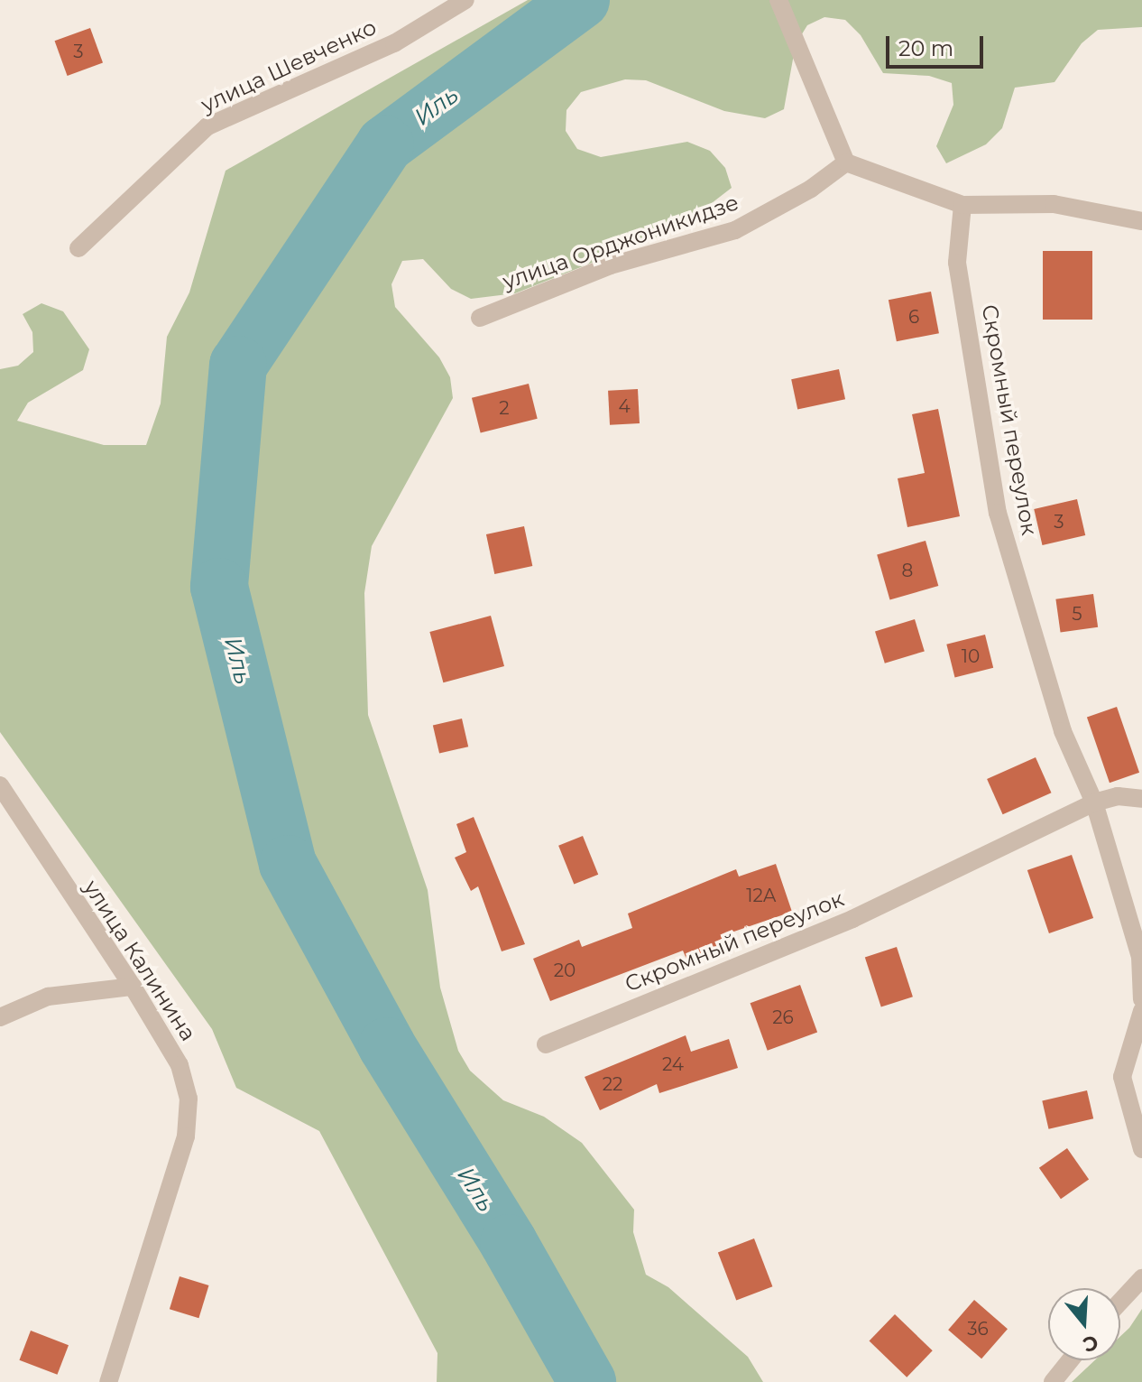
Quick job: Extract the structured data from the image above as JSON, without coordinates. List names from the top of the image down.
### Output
{
  "streets": {
    "street": [
      "улица Шевченко",
      "улица Орджоникидзе",
      "Скромный переулок",
      "улица Калинина"
    ]
  },
  "water": ["Иль"],
  "house_numbers": [
    "3",
    "6",
    "4",
    "2",
    "3",
    "8",
    "5",
    "10",
    "12А",
    "20",
    "26",
    "24",
    "22",
    "36"
  ],
  "scale_bar": "20 m",
  "north": "bottom"
}
